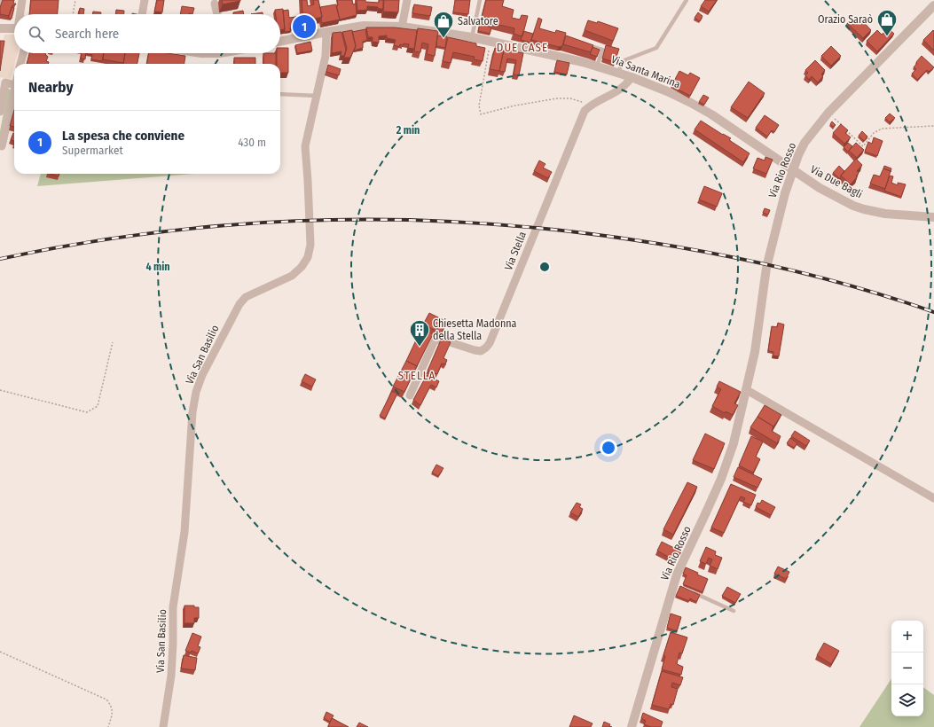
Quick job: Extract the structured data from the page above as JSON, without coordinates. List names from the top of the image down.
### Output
{
  "streets": {
    "street": [
      "Via Santa Marina",
      "Via Rio Rosso",
      "Via Due Bagli",
      "Via Stella",
      "Via San Basilio"
    ]
  },
  "crossings": [
    ["Via Santa Marina", "Via Rio Rosso"],
    ["Via Santa Marina", "Via Due Bagli"],
    ["Via Santa Marina", "Via San Basilio"],
    ["Via Rio Rosso", "Via Due Bagli"]
  ],
  "districts": ["DUE CASE", "STELLA"],
  "places": {
    "shop": ["Orazio Saraò", "Salvatore"],
    "building": ["Chiesetta Madonna della Stella"]
  },
  "page": {
    "pins": "1",
    "search": "Search here",
    "heading": "Nearby",
    "list": [
      {
        "mark": "1",
        "name": "La spesa che conviene",
        "note": "Supermarket",
        "value": "430 m"
      }
    ],
    "map_buttons": ["+", "−"]
  },
  "rings": ["2 min", "4 min"]
}
